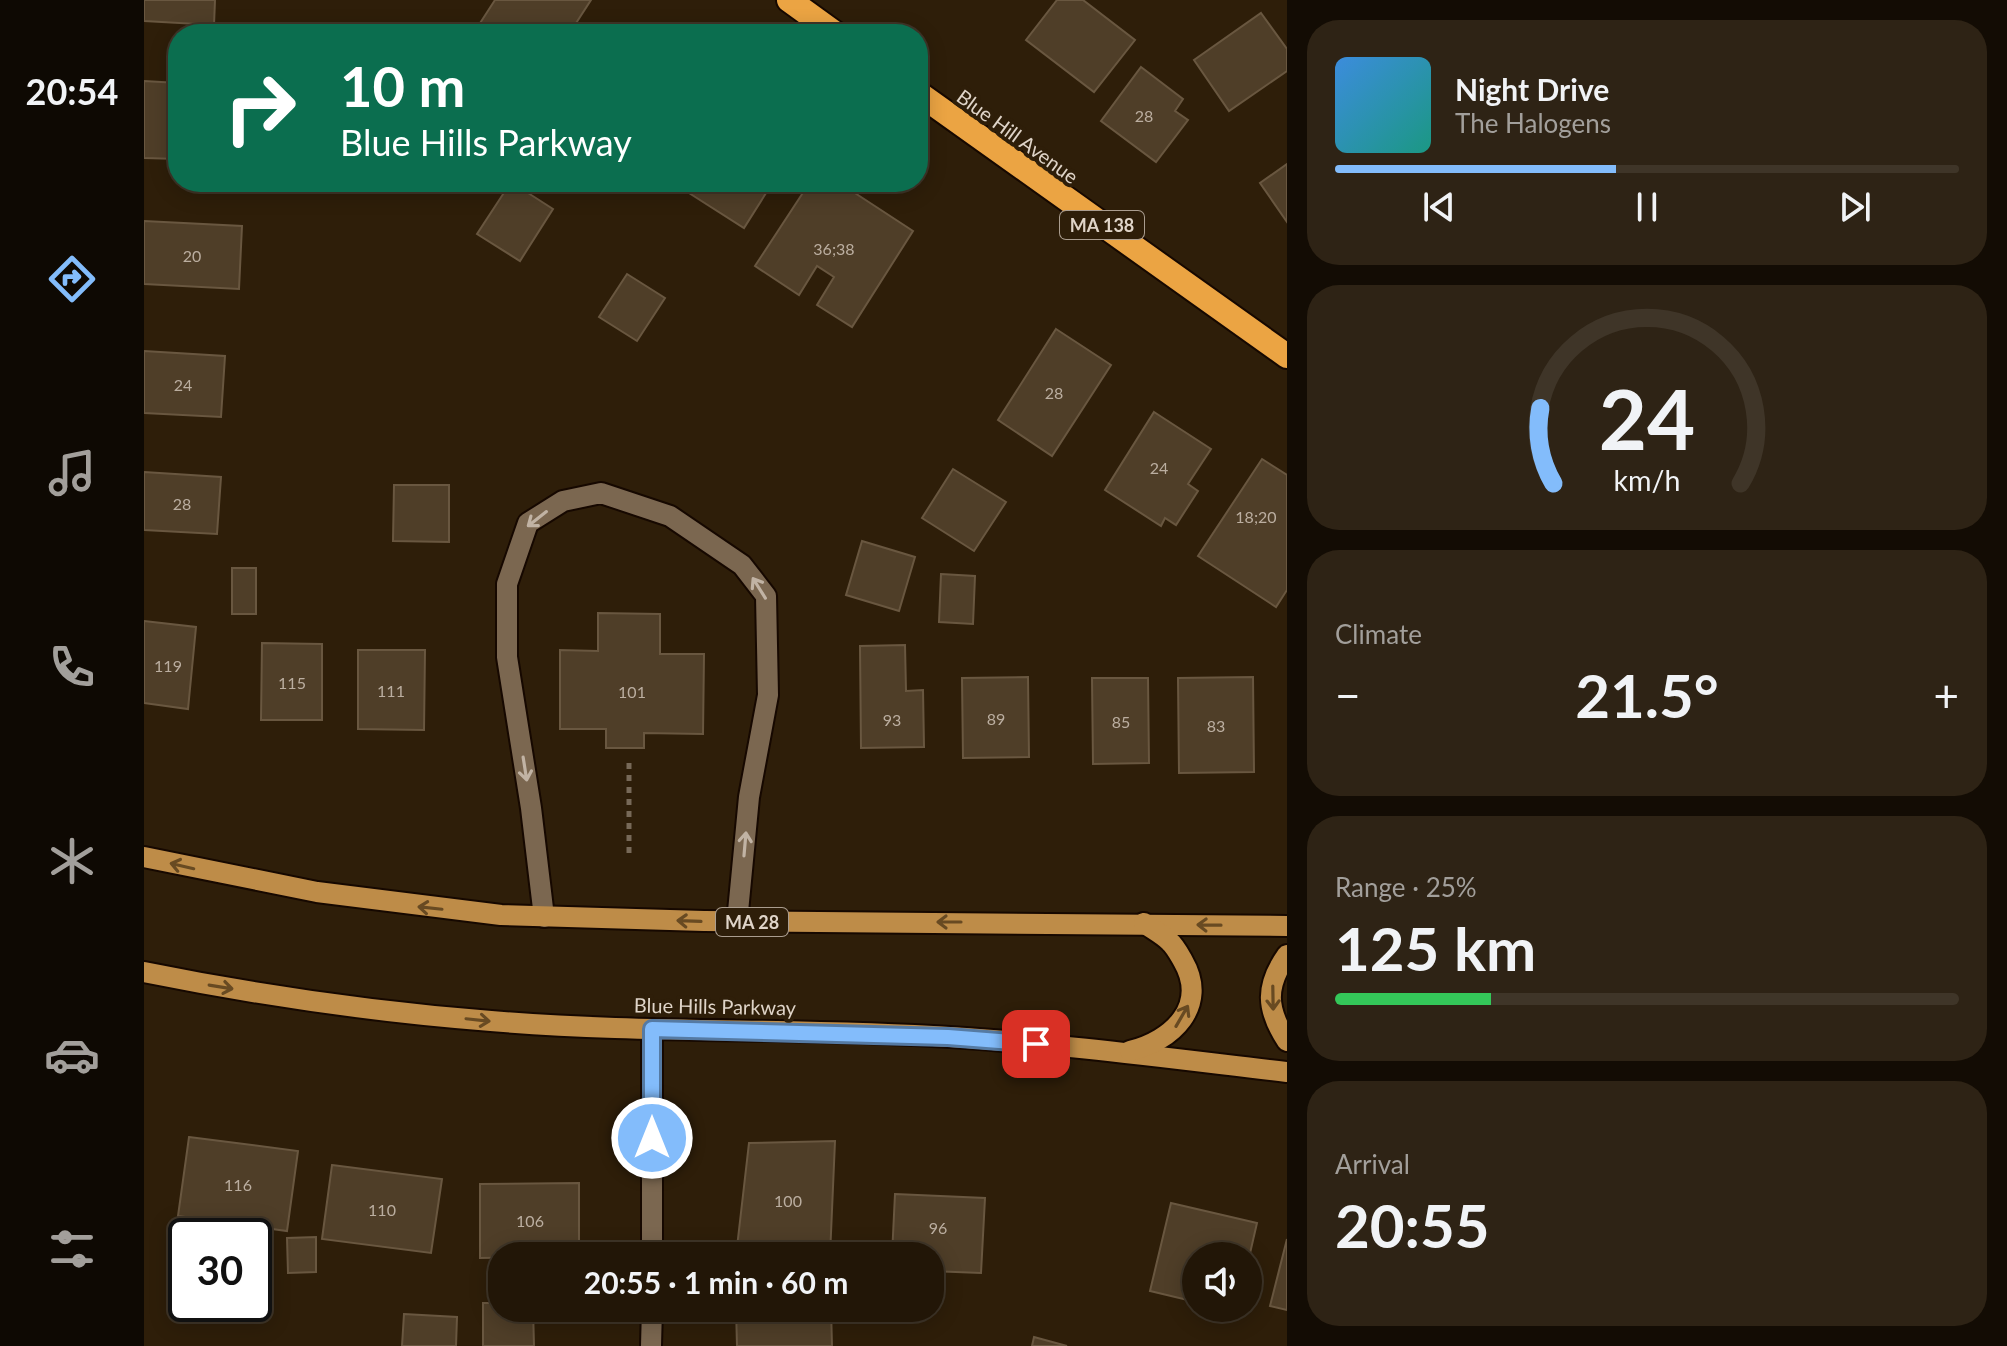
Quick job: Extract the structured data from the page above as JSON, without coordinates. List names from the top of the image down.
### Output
{
  "streets": {
    "highway": ["Blue Hill Avenue", "MA 138"],
    "main road": ["MA 28", "Blue Hills Parkway"]
  },
  "house_numbers": [
    "28",
    "36;38",
    "20",
    "24",
    "28",
    "24",
    "28",
    "18;20",
    "119",
    "115",
    "111",
    "101",
    "89",
    "93",
    "85",
    "83",
    "116",
    "100",
    "110",
    "106",
    "96"
  ],
  "page": {
    "tabs": "20:54",
    "turn": ["10 m", "Blue Hills Parkway"],
    "song": ["Night Drive", "The Halogens"],
    "tile": [
      "Climate",
      ["Range · 25%", "125 km"],
      ["Arrival", "20:55"]
    ],
    "heat": ["−", "21.5°", "+"],
    "limit": "30",
    "trip": "20:55 · 1 min · 60 m",
    "gauge": ["24", "km/h"]
  }
}
